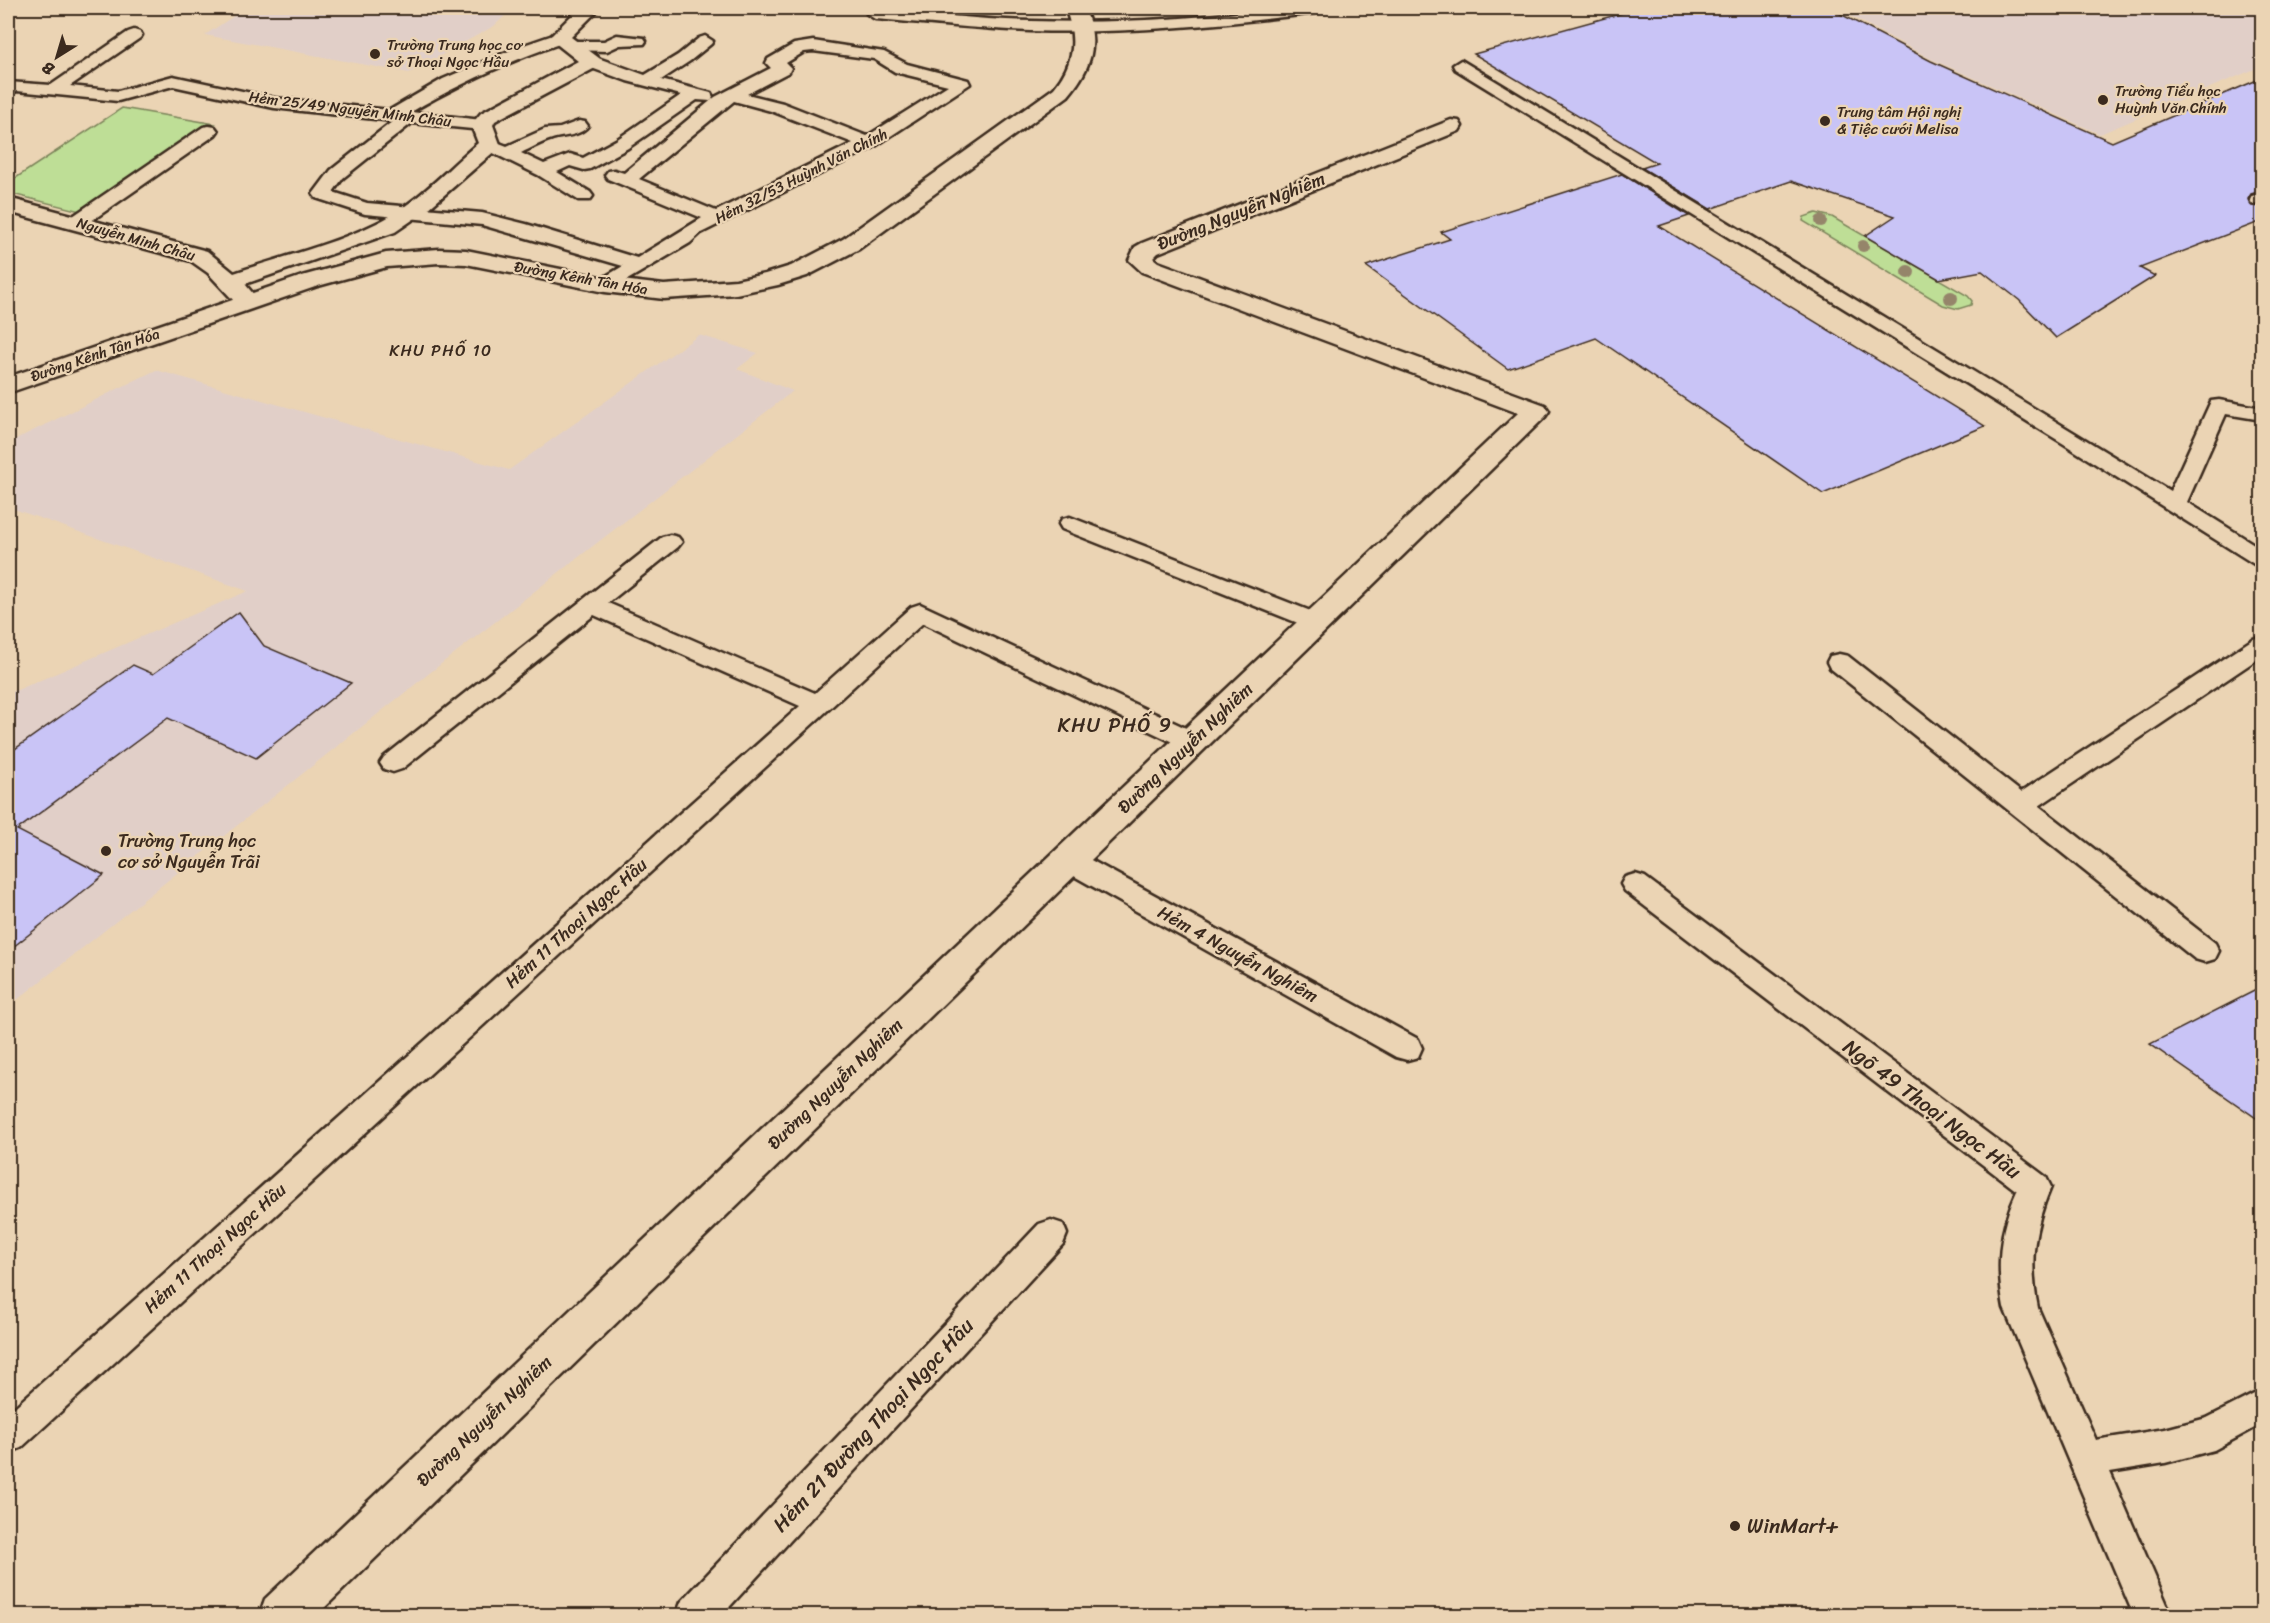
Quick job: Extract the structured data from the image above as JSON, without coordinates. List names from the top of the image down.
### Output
{
  "streets": {
    "street": ["Đường Nguyễn Nghiêm", "Nguyễn Minh Châu", "Đường Kênh Tân Hóa"],
    "lane": [
      "Hẻm 25/49 Nguyễn Minh Châu",
      "Hẻm 32/53 Huỳnh Văn Chính",
      "Hẻm 11 Thoại Ngọc Hầu",
      "Hẻm 4 Nguyễn Nghiêm",
      "Ngõ 49 Thoại Ngọc Hầu",
      "Hẻm 21 Đường Thoại Ngọc Hầu"
    ]
  },
  "crossings": [
    ["Hẻm 32/53 Huỳnh Văn Chính", "Đường Kênh Tân Hóa"],
    ["Đường Nguyễn Nghiêm", "Hẻm 11 Thoại Ngọc Hầu"],
    ["Đường Nguyễn Nghiêm", "Hẻm 4 Nguyễn Nghiêm"],
    ["Nguyễn Minh Châu", "Đường Kênh Tân Hóa"]
  ],
  "districts": ["KHU PHỐ 10", "KHU PHỐ 9"],
  "places": [
    "Trường Trung học cơ sở Thoại Ngọc Hầu",
    "Trường Tiểu học Huỳnh Văn Chính",
    "Trung tâm Hội nghị & Tiệc cưới Melisa",
    "Trường Trung học cơ sở Nguyễn Trãi",
    "WinMart+"
  ],
  "north": "bottom left"
}
